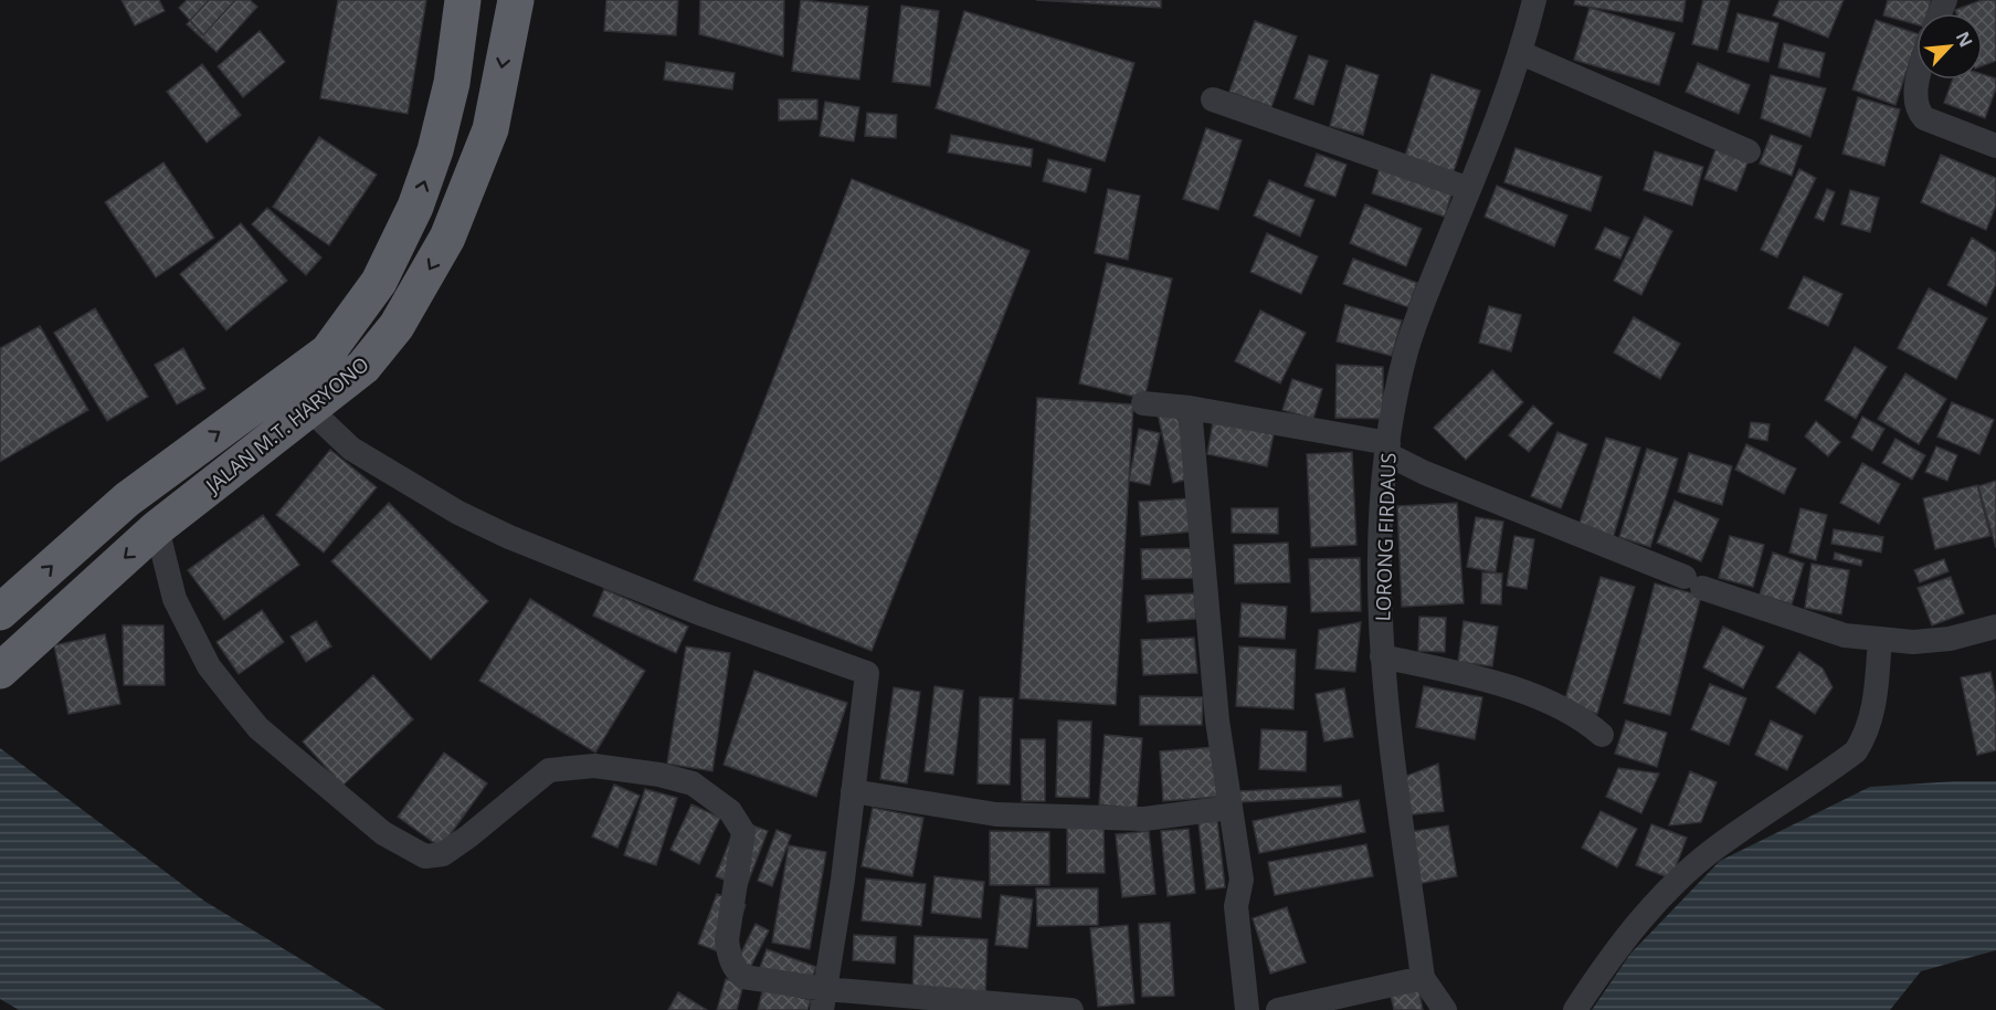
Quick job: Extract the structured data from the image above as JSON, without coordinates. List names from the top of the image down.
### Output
{
  "streets": {
    "highway": ["JALAN M.T. HARYONO"],
    "street": ["LORONG FIRDAUS"]
  },
  "north": "top right"
}
